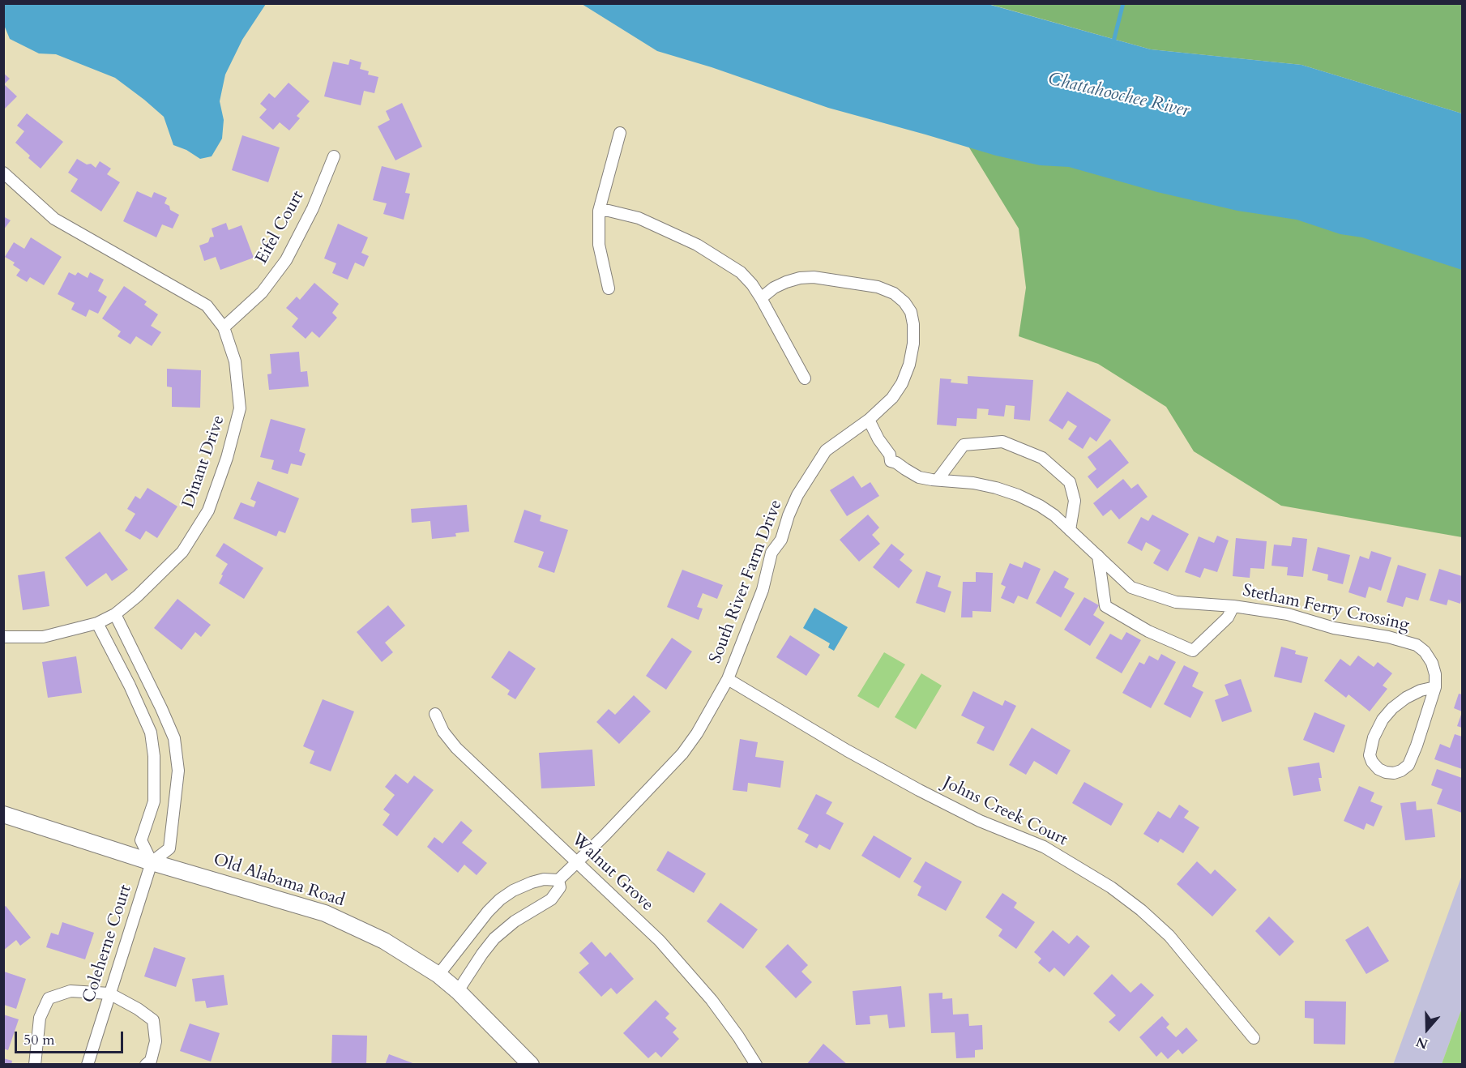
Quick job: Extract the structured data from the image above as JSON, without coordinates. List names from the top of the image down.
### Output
{
  "streets": {
    "main road": ["Old Alabama Road"],
    "street": [
      "Eifel Court",
      "Dinant Drive",
      "South River Farm Drive",
      "Stetham Ferry Crossing",
      "Johns Creek Court",
      "Walnut Grove",
      "Coleherne Court"
    ]
  },
  "crossings": [
    ["Eifel Court", "Dinant Drive"],
    ["South River Farm Drive", "Stetham Ferry Crossing"],
    ["South River Farm Drive", "Johns Creek Court"],
    ["South River Farm Drive", "Walnut Grove"],
    ["South River Farm Drive", "Old Alabama Road"],
    ["Old Alabama Road", "Coleherne Court"]
  ],
  "water": ["Chattahoochee River"],
  "scale_bar": "50 m",
  "north": "bottom"
}
